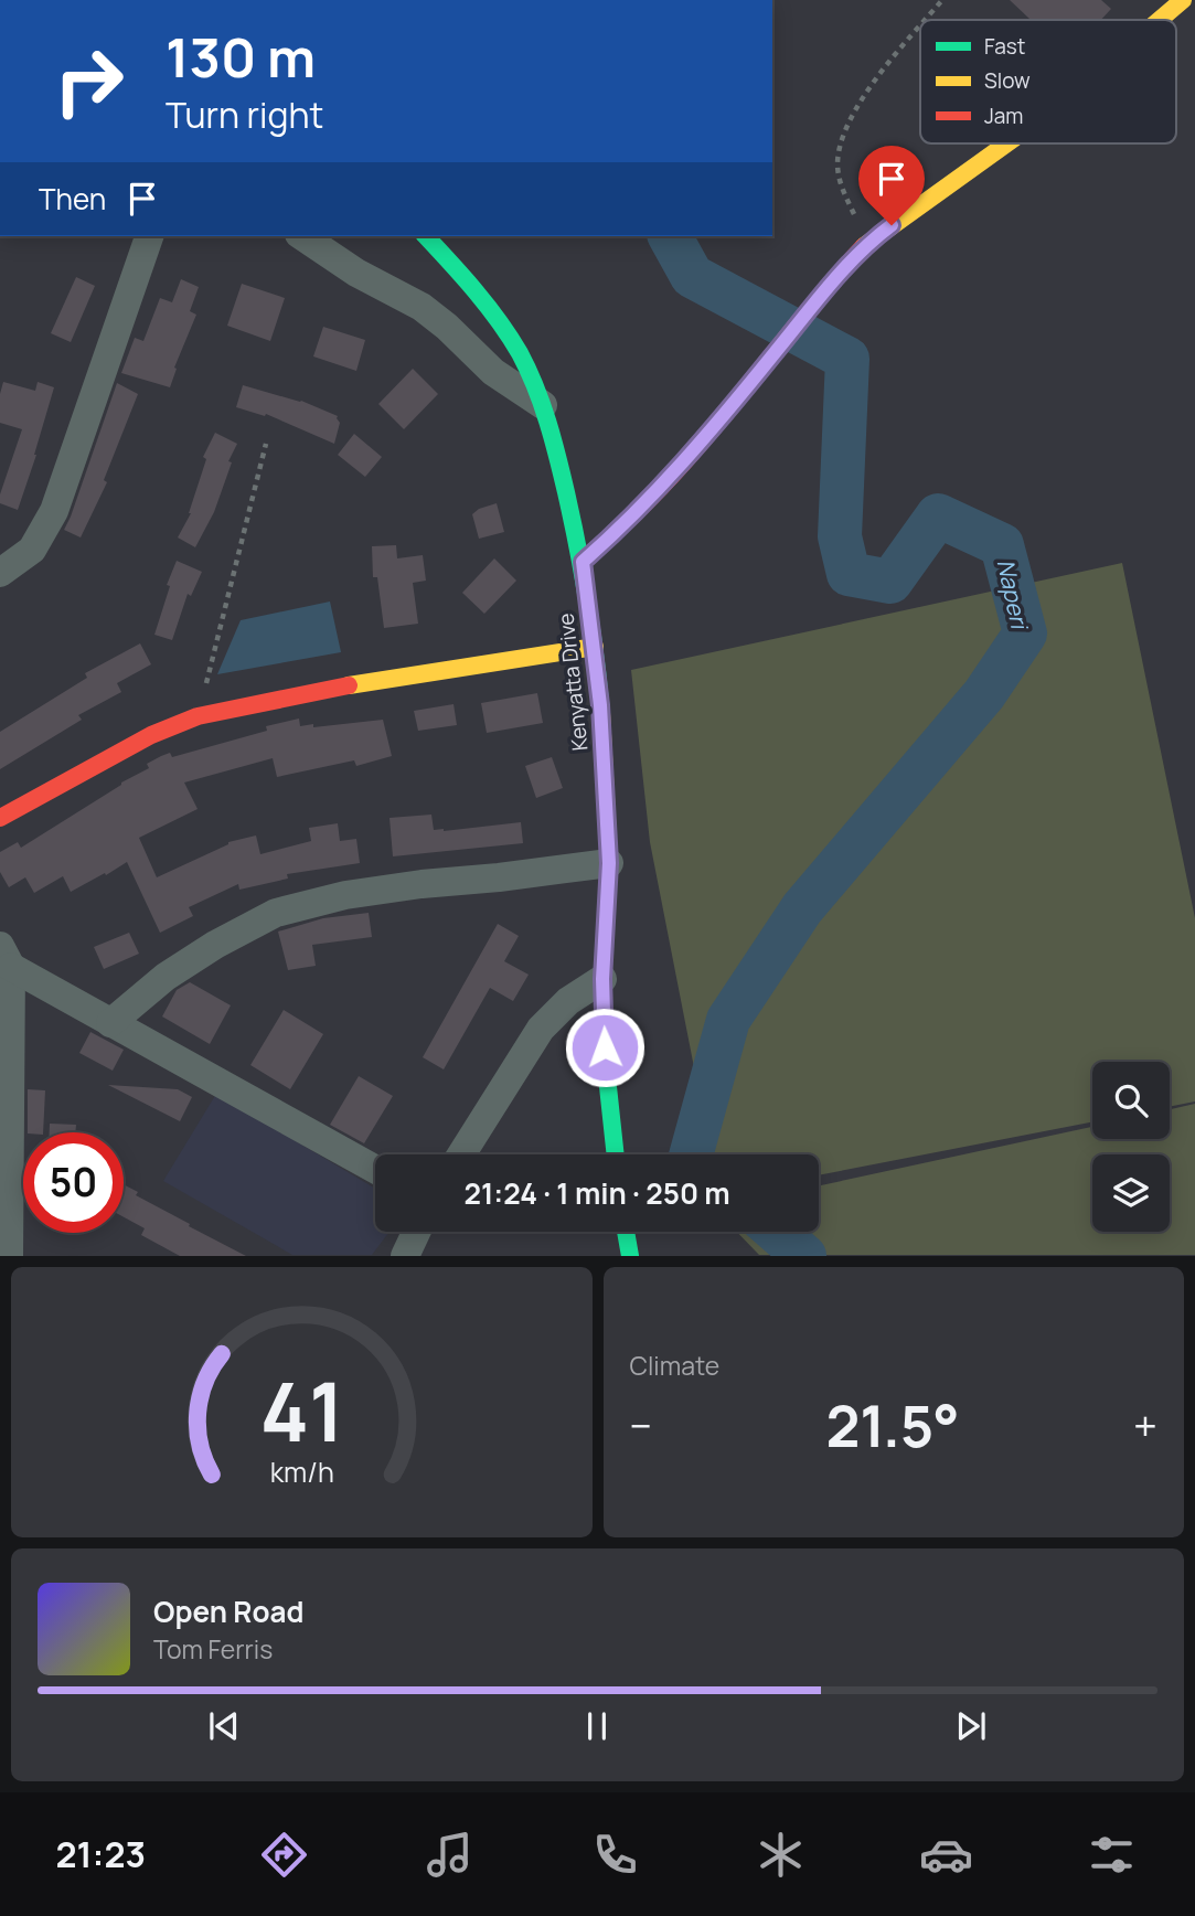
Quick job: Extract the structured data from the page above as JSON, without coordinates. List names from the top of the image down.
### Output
{
  "streets": {
    "street": ["Kenyatta Drive"]
  },
  "water": ["Naperi"],
  "legend": ["Fast", "Slow", "Jam"],
  "page": {
    "turn": ["130 m", "Turn right"],
    "then": "Then",
    "limit": "50",
    "trip": "21:24 · 1 min · 250 m",
    "tile": "Climate",
    "heat": ["−", "21.5°", "+"],
    "song": ["Open Road", "Tom Ferris"],
    "tabs": "21:23",
    "gauge": ["41", "km/h"]
  }
}
